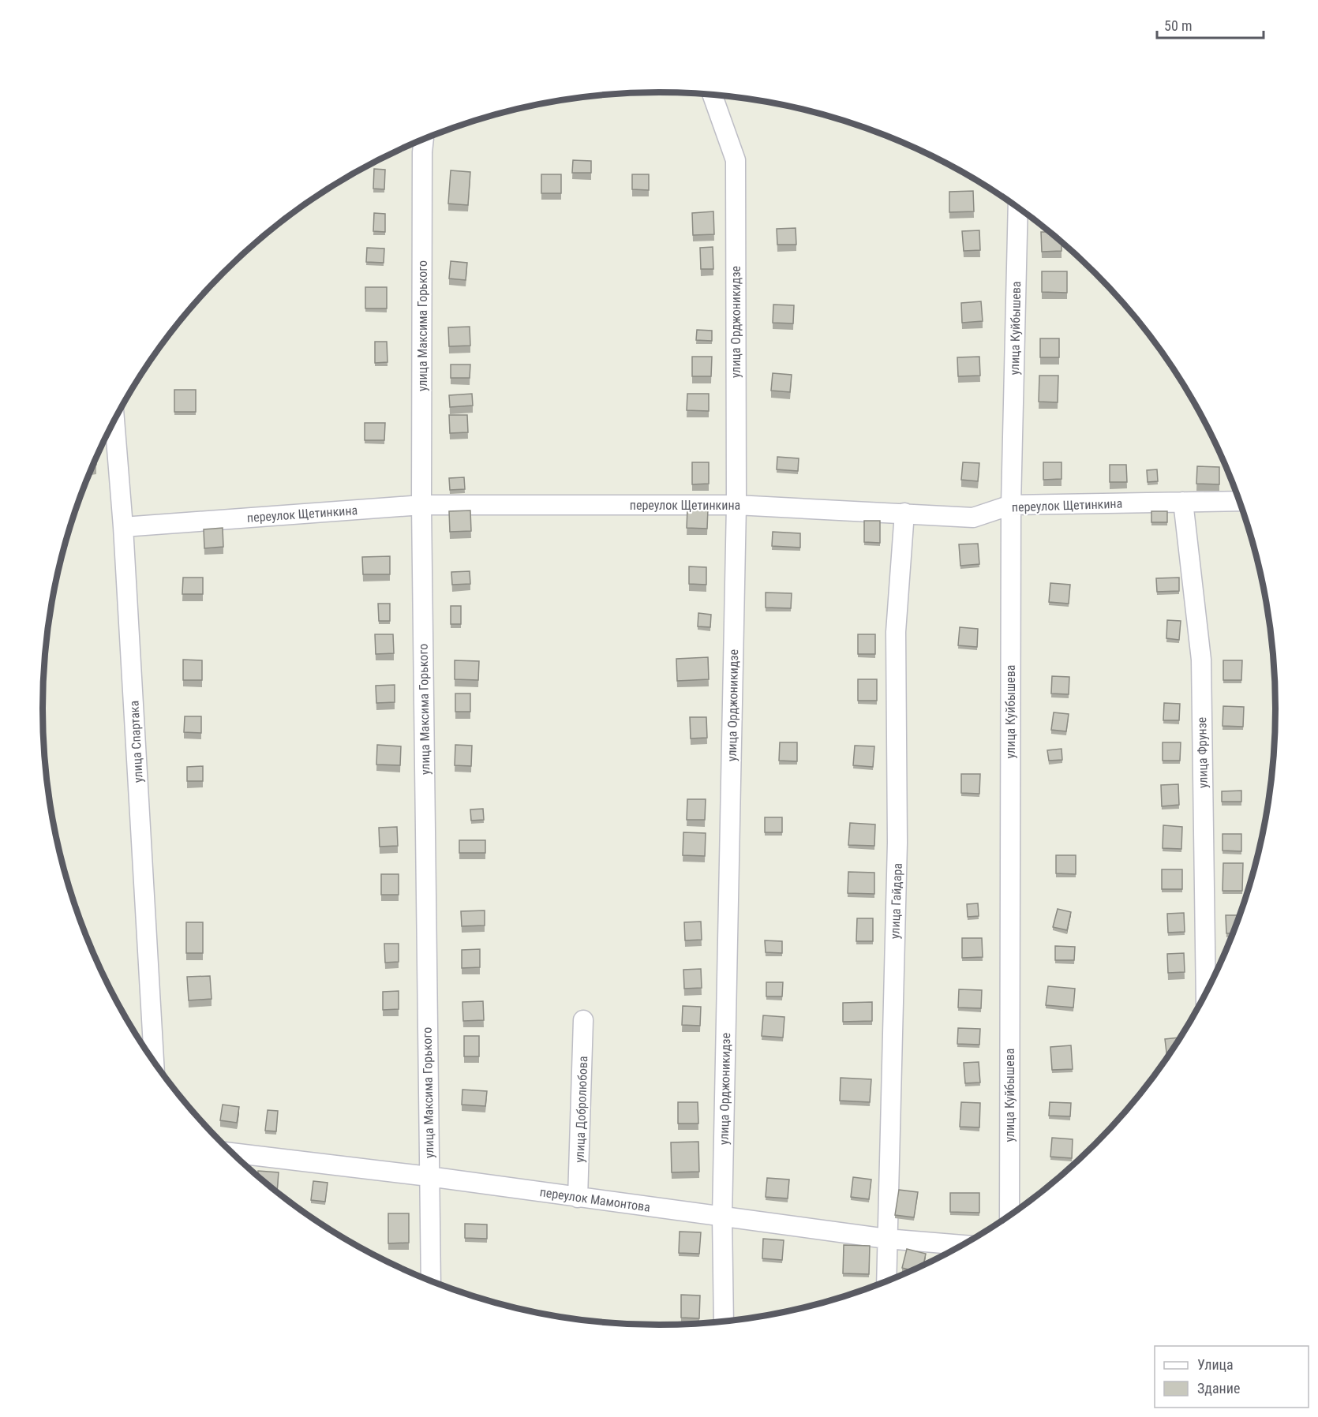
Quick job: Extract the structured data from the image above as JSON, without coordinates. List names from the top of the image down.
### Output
{
  "streets": {
    "street": [
      "улица Орджоникидзе",
      "улица Максима Горького",
      "улица Куйбышева",
      "переулок Щетинкина",
      "улица Спартака",
      "улица Фрунзе",
      "улица Гайдара",
      "улица Добролюбова",
      "переулок Мамонтова"
    ]
  },
  "crossings": [
    ["улица Орджоникидзе", "переулок Щетинкина"],
    ["улица Орджоникидзе", "переулок Мамонтова"],
    ["улица Максима Горького", "переулок Щетинкина"],
    ["улица Максима Горького", "переулок Мамонтова"],
    ["улица Куйбышева", "переулок Щетинкина"],
    ["переулок Щетинкина", "улица Спартака"],
    ["переулок Щетинкина", "улица Фрунзе"],
    ["переулок Щетинкина", "улица Гайдара"],
    ["улица Гайдара", "переулок Мамонтова"],
    ["улица Добролюбова", "переулок Мамонтова"]
  ],
  "legend": ["Улица", "Здание"],
  "scale_bar": "50 m"
}
